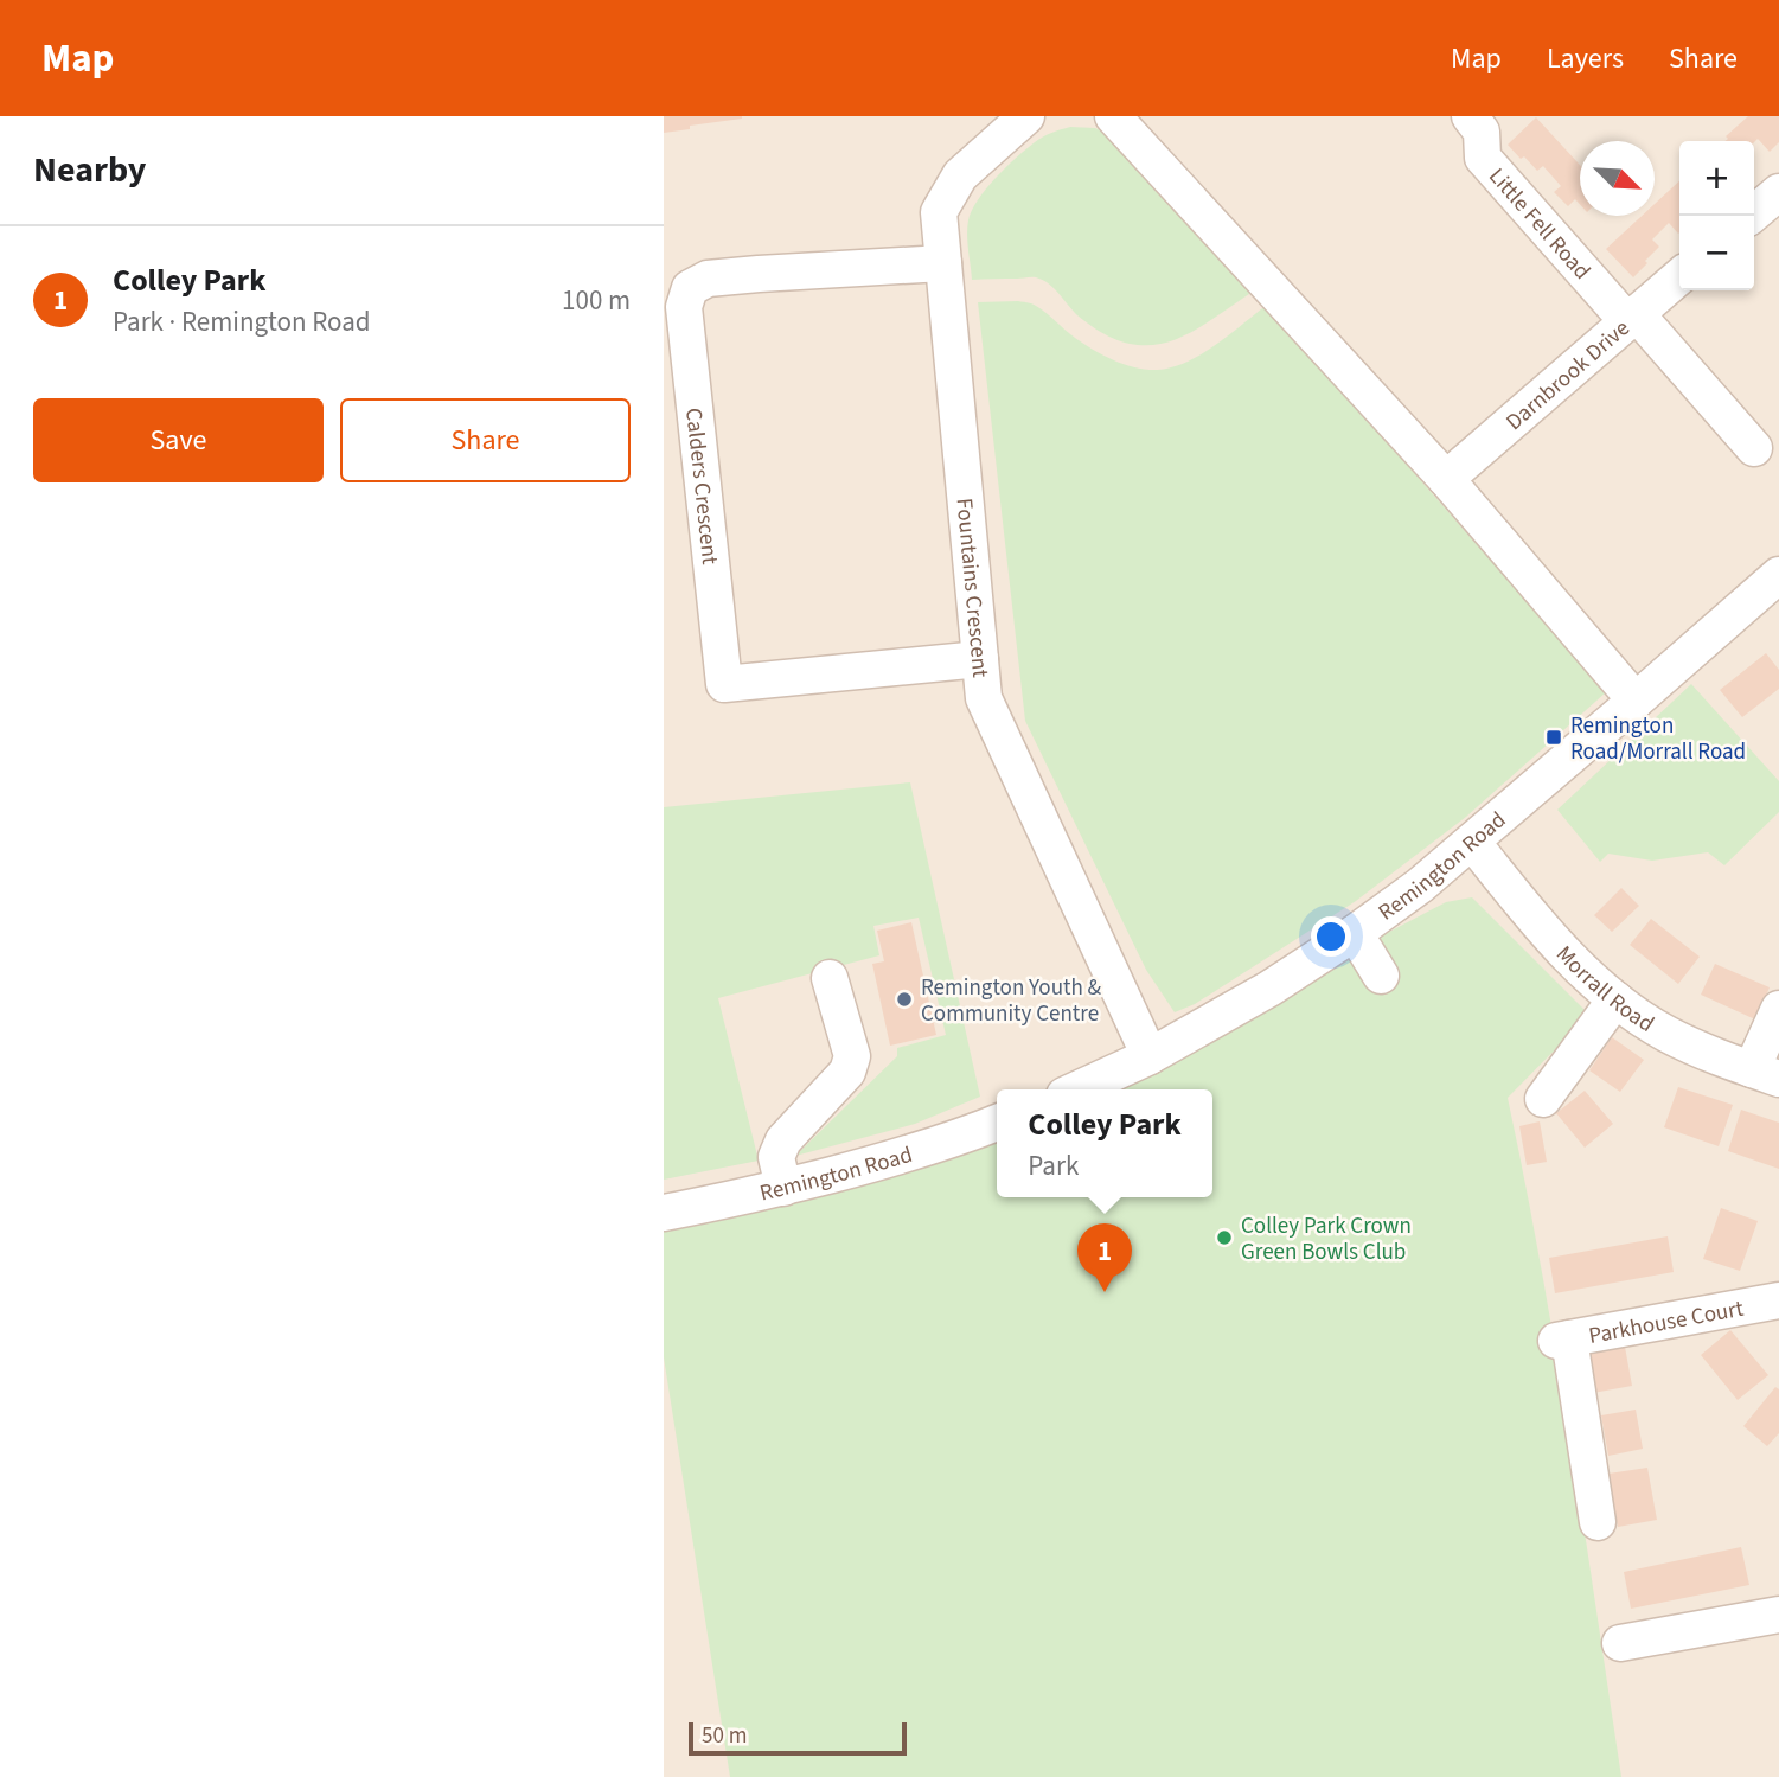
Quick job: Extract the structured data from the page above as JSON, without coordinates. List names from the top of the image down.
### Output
{
  "streets": {
    "street": [
      "Little Fell Road",
      "Darnbrook Drive",
      "Calders Crescent",
      "Fountains Crescent",
      "Remington Road",
      "Morrall Road",
      "Parkhouse Court"
    ]
  },
  "crossings": [
    ["Little Fell Road", "Darnbrook Drive"],
    ["Calders Crescent", "Fountains Crescent"],
    ["Fountains Crescent", "Remington Road"],
    ["Remington Road", "Morrall Road"]
  ],
  "places": {
    "transit": ["Remington Road/Morrall Road"],
    "other": ["Remington Youth & Community Centre", "Colley Park Crown Green Bowls Club"]
  },
  "scale_bar": "50 m",
  "north": "bottom right",
  "page": {
    "header": "Map",
    "nav": ["Map", "Layers", "Share"],
    "heading": "Nearby",
    "map_buttons": ["+", "−"],
    "list": [
      {
        "mark": "1",
        "name": "Colley Park",
        "note": "Park · Remington Road",
        "value": "100 m"
      }
    ],
    "buttons": ["Save", "Share"],
    "popup": ["Colley Park", "Park"],
    "pins": "1",
    "scale": "50 m"
  }
}
